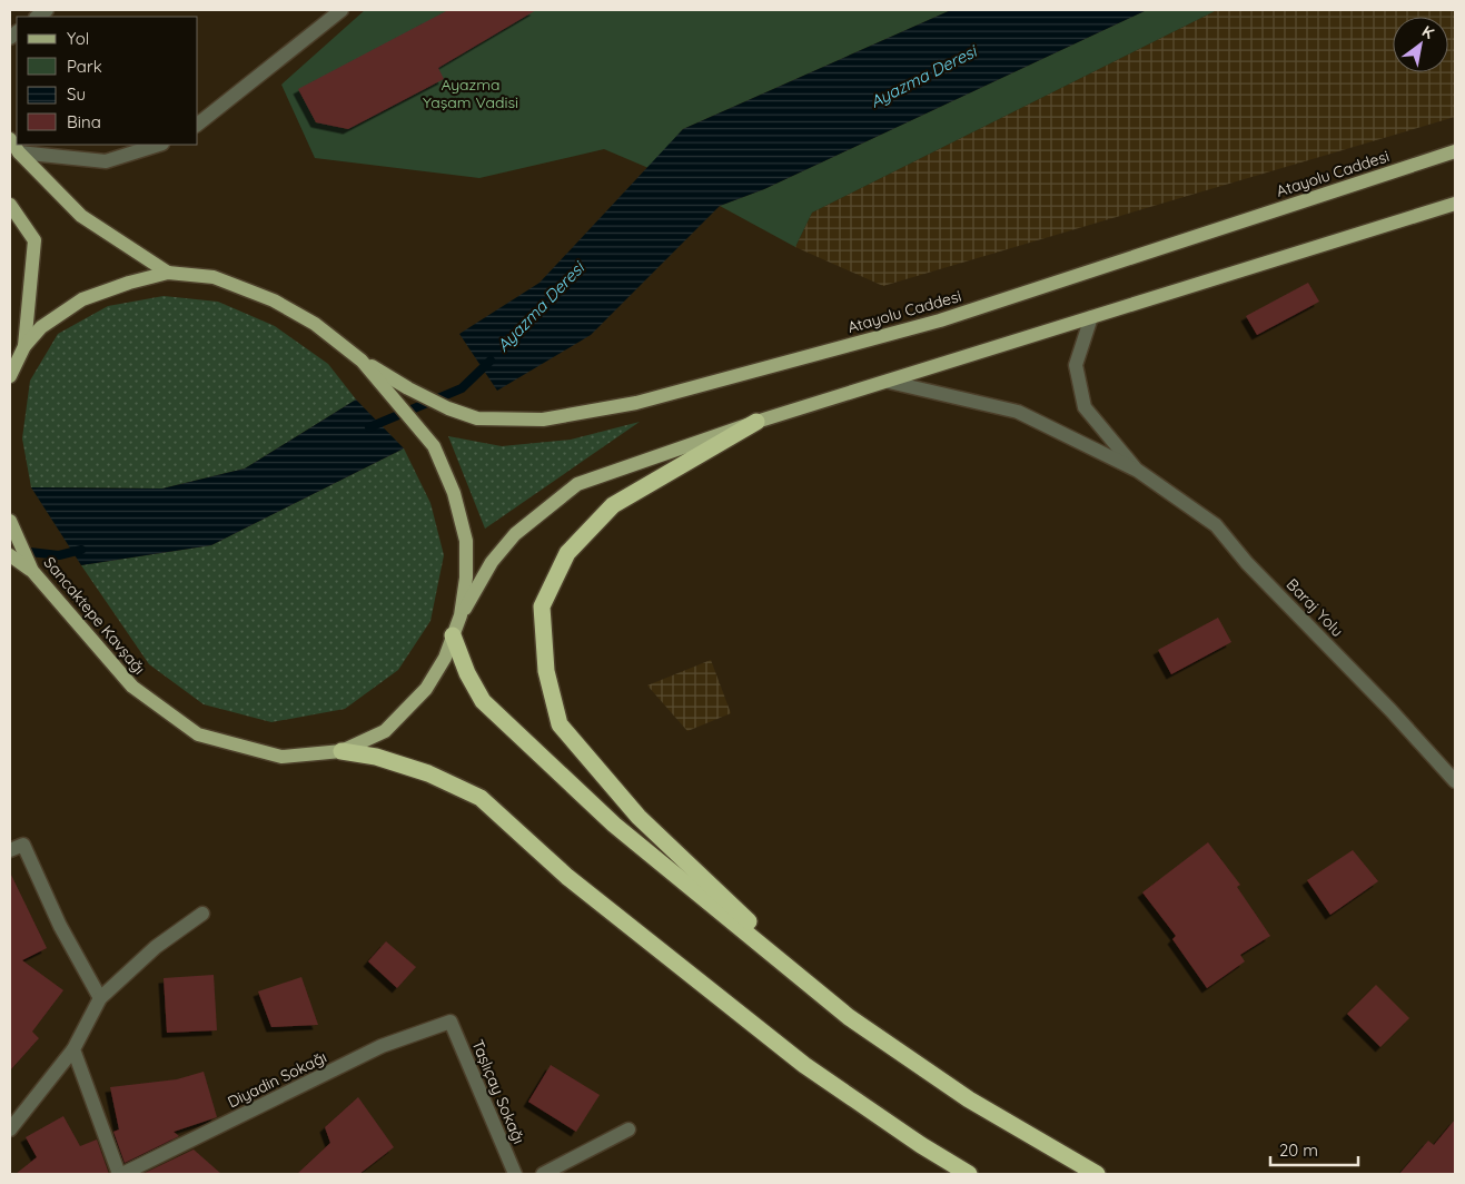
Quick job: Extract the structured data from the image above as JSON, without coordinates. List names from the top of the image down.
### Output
{
  "streets": {
    "main road": ["Atayolu Caddesi", "Sancaktepe Kavşağı"],
    "street": ["Baraj Yolu", "Diyadin Sokağı", "Taşlıçay Sokağı"]
  },
  "crossings": [
    ["Atayolu Caddesi", "Sancaktepe Kavşağı"],
    ["Diyadin Sokağı", "Taşlıçay Sokağı"]
  ],
  "water": ["Ayazma Deresi"],
  "parks": ["Ayazma Yaşam Vadisi"],
  "legend": [
    "Yol",
    "Park",
    "Su",
    "Bina"
  ],
  "scale_bar": "20 m",
  "north": "top right"
}
